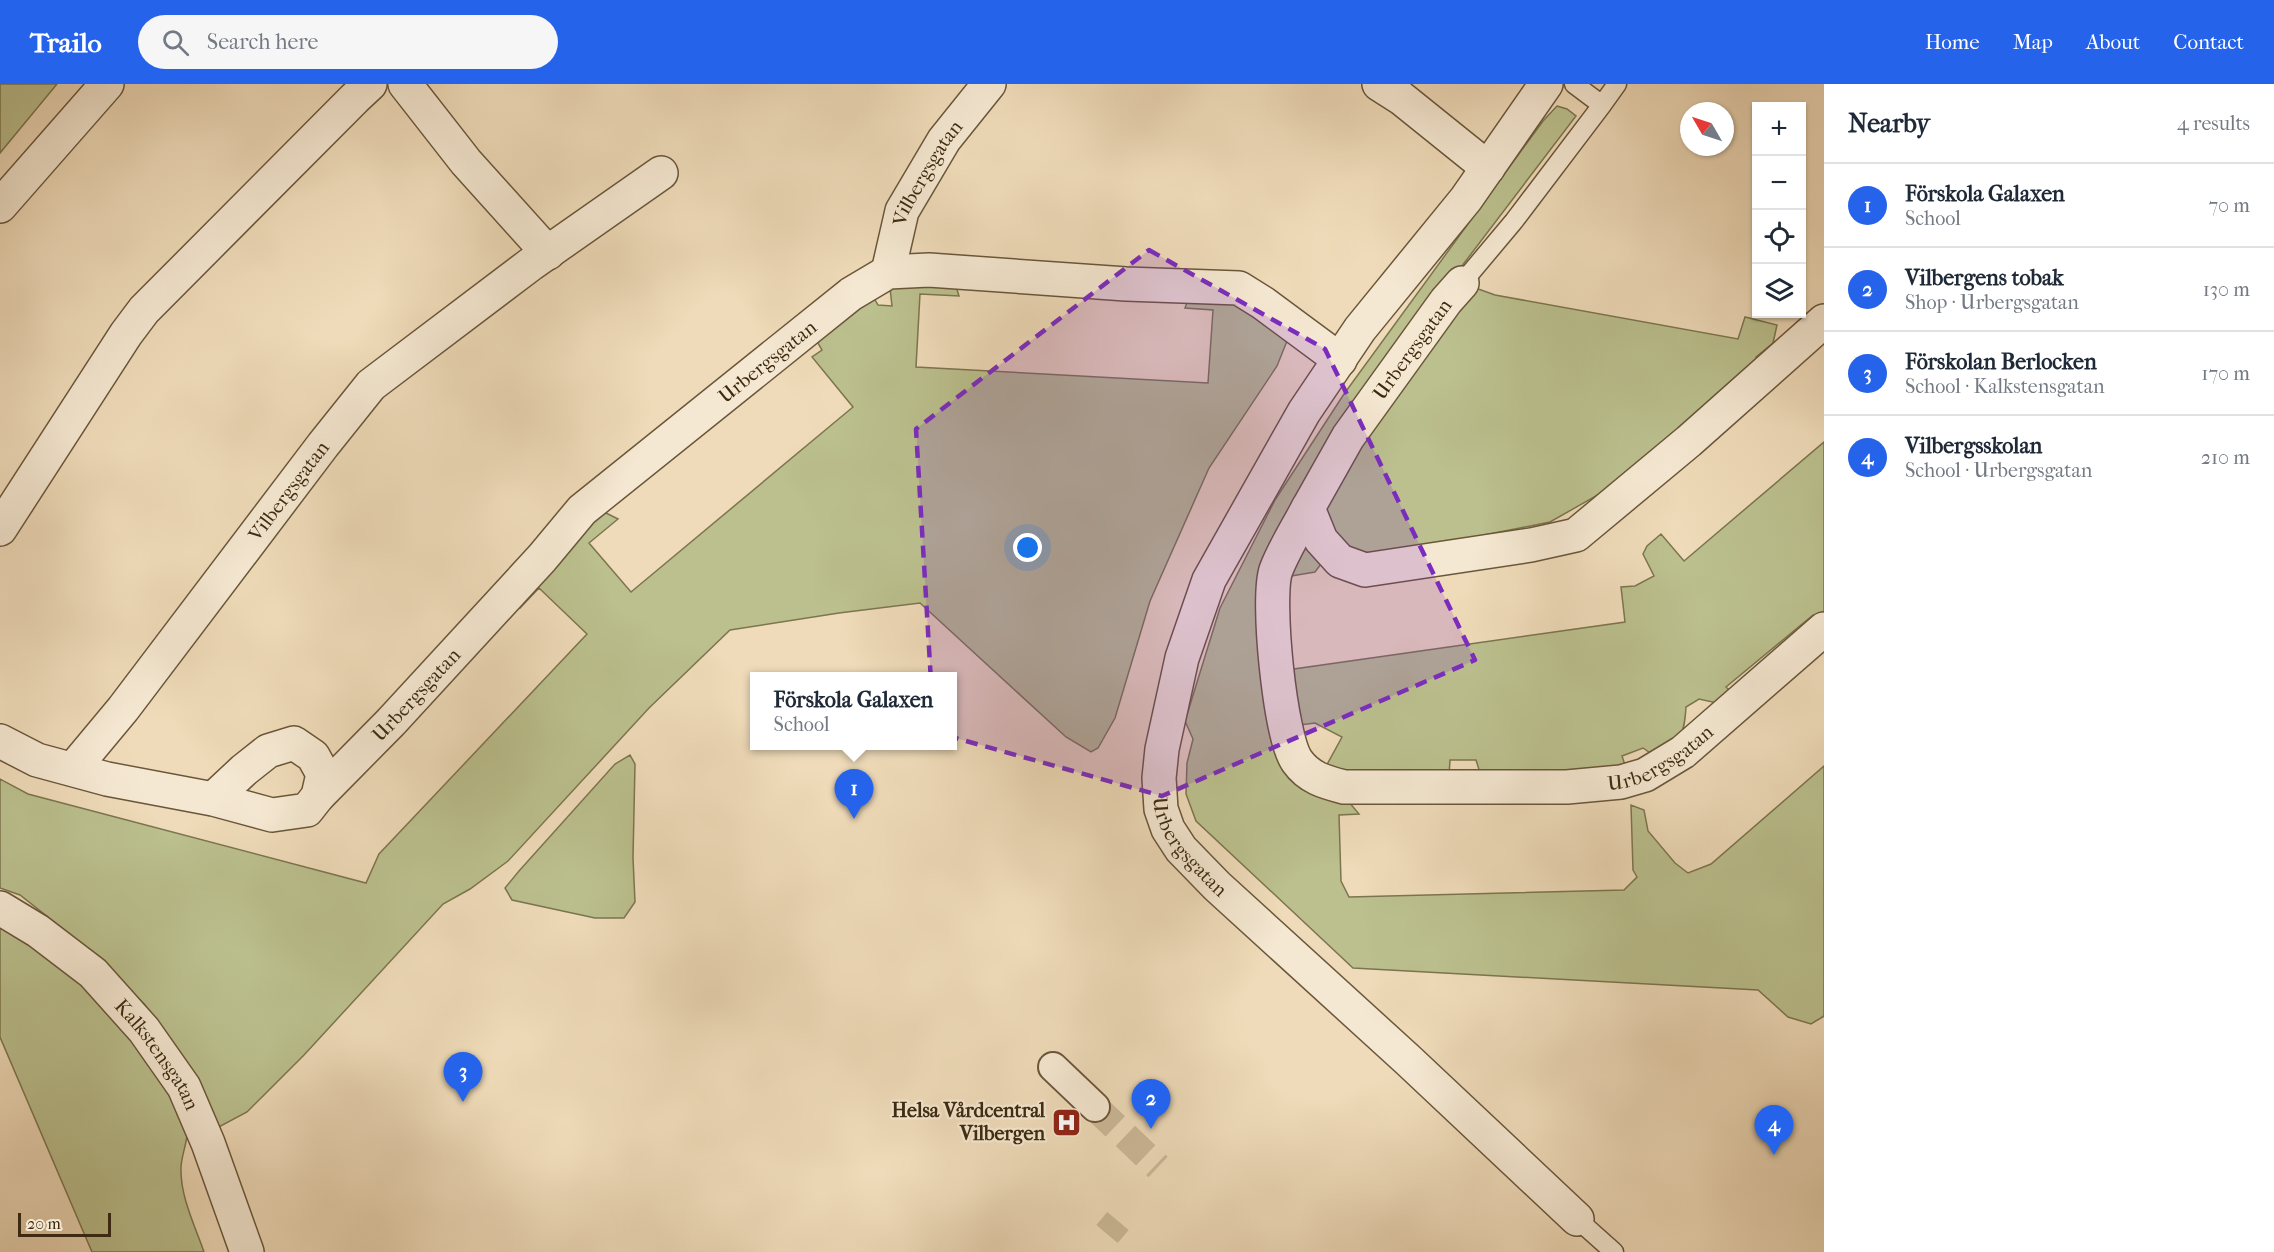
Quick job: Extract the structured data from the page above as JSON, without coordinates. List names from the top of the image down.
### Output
{
  "streets": {
    "street": ["Vilbergsgatan", "Urbergsgatan", "Kalkstensgatan"]
  },
  "crossings": [
    ["Vilbergsgatan", "Urbergsgatan"]
  ],
  "places": {
    "hospital": ["Helsa Vårdcentral Vilbergen"]
  },
  "scale_bar": "20 m",
  "north": "top left",
  "page": {
    "header": "Trailo",
    "search": "Search here",
    "nav": [
      "Home",
      "Map",
      "About",
      "Contact"
    ],
    "heading": ["Nearby", "4 results"],
    "map_buttons": ["+", "−"],
    "list": [
      {
        "mark": "1",
        "name": "Förskola Galaxen",
        "note": "School",
        "value": "70 m"
      },
      {
        "mark": "2",
        "name": "Vilbergens tobak",
        "note": "Shop · Urbergsgatan",
        "value": "130 m"
      },
      {
        "mark": "3",
        "name": "Förskolan Berlocken",
        "note": "School · Kalkstensgatan",
        "value": "170 m"
      },
      {
        "mark": "4",
        "name": "Vilbergsskolan",
        "note": "School · Urbergsgatan",
        "value": "210 m"
      }
    ],
    "popup": ["Förskola Galaxen", "School"],
    "pins": [
      "1",
      "3",
      "2",
      "4"
    ],
    "scale": "20 m"
  }
}
